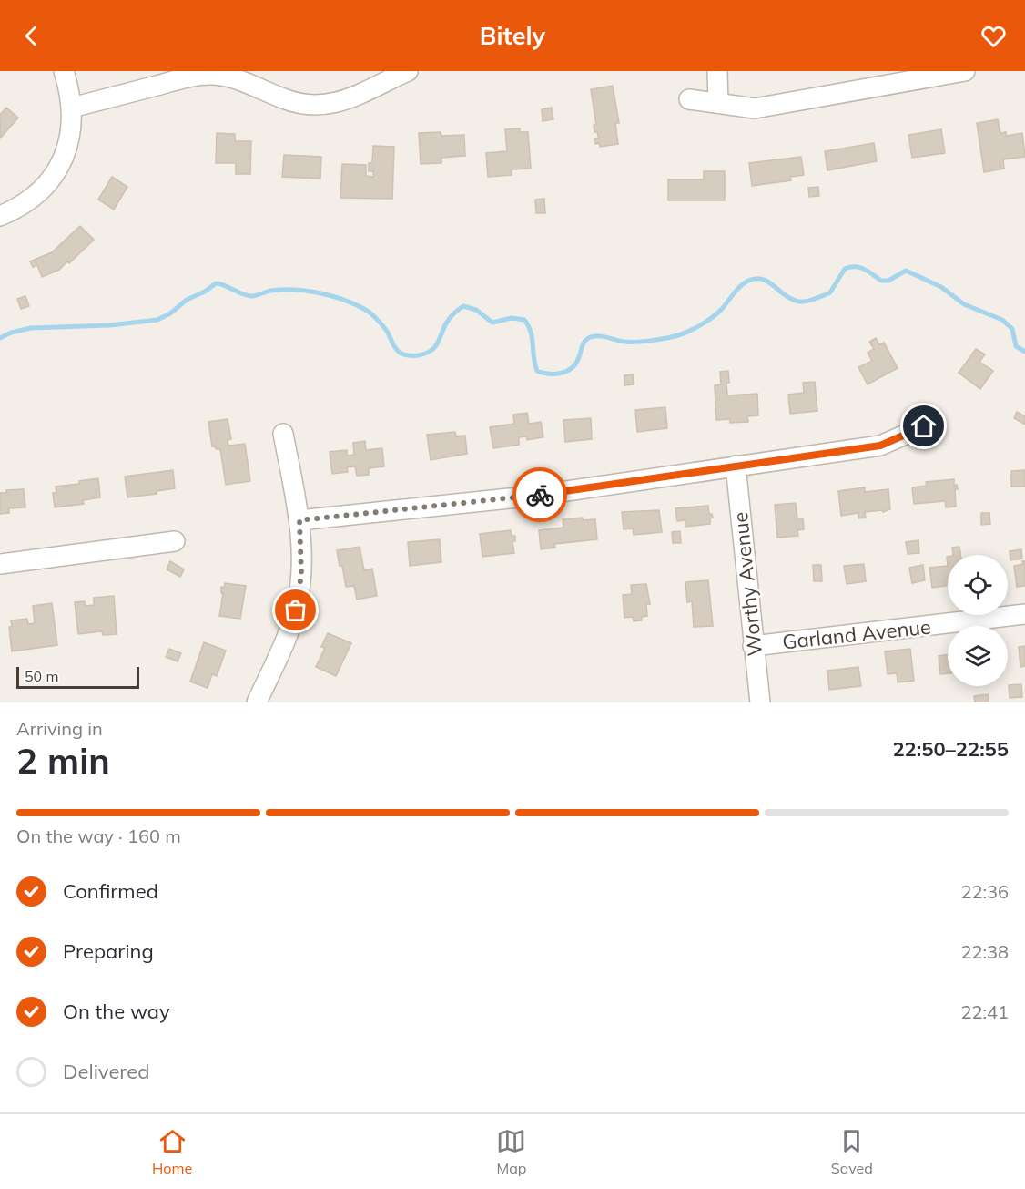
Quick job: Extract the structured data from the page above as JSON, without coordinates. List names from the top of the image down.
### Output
{
  "streets": {
    "street": ["Worthy Avenue", "Garland Avenue"]
  },
  "crossings": [
    ["Worthy Avenue", "Garland Avenue"]
  ],
  "scale_bar": "50 m",
  "page": {
    "header": "Bitely",
    "scale": "50 m",
    "heading": ["2 min", "Arriving in", "22:50–22:55"],
    "bar": "On the way · 160 m",
    "list": [
      ["Confirmed", "22:36"],
      ["Preparing", "22:38"],
      ["On the way", "22:41"],
      "Delivered"
    ],
    "tabs": ["Home", "Map", "Saved"]
  }
}
